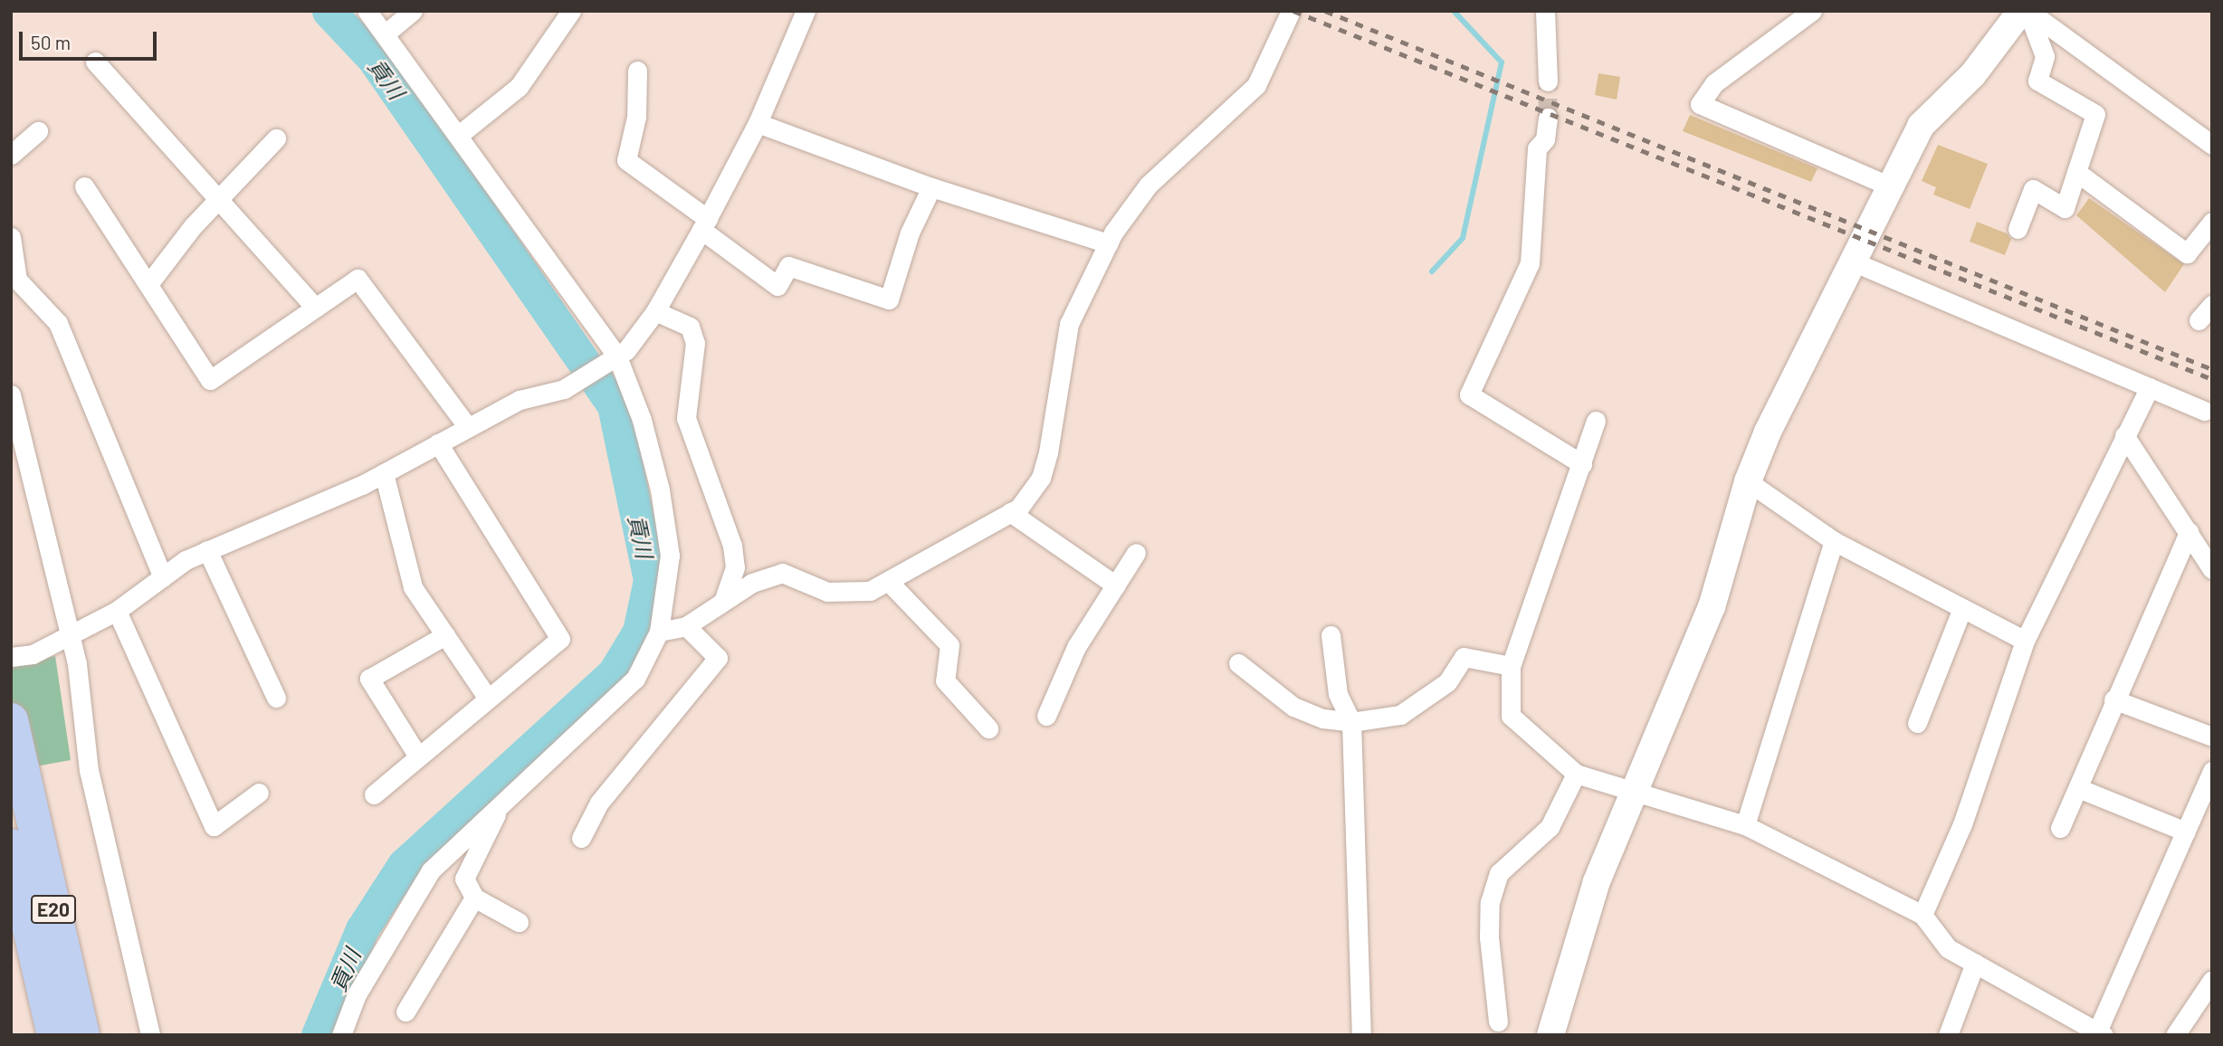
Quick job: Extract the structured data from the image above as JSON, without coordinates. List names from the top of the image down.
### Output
{
  "streets": {
    "highway": ["E20"]
  },
  "water": ["貢川"],
  "scale_bar": "50 m"
}
